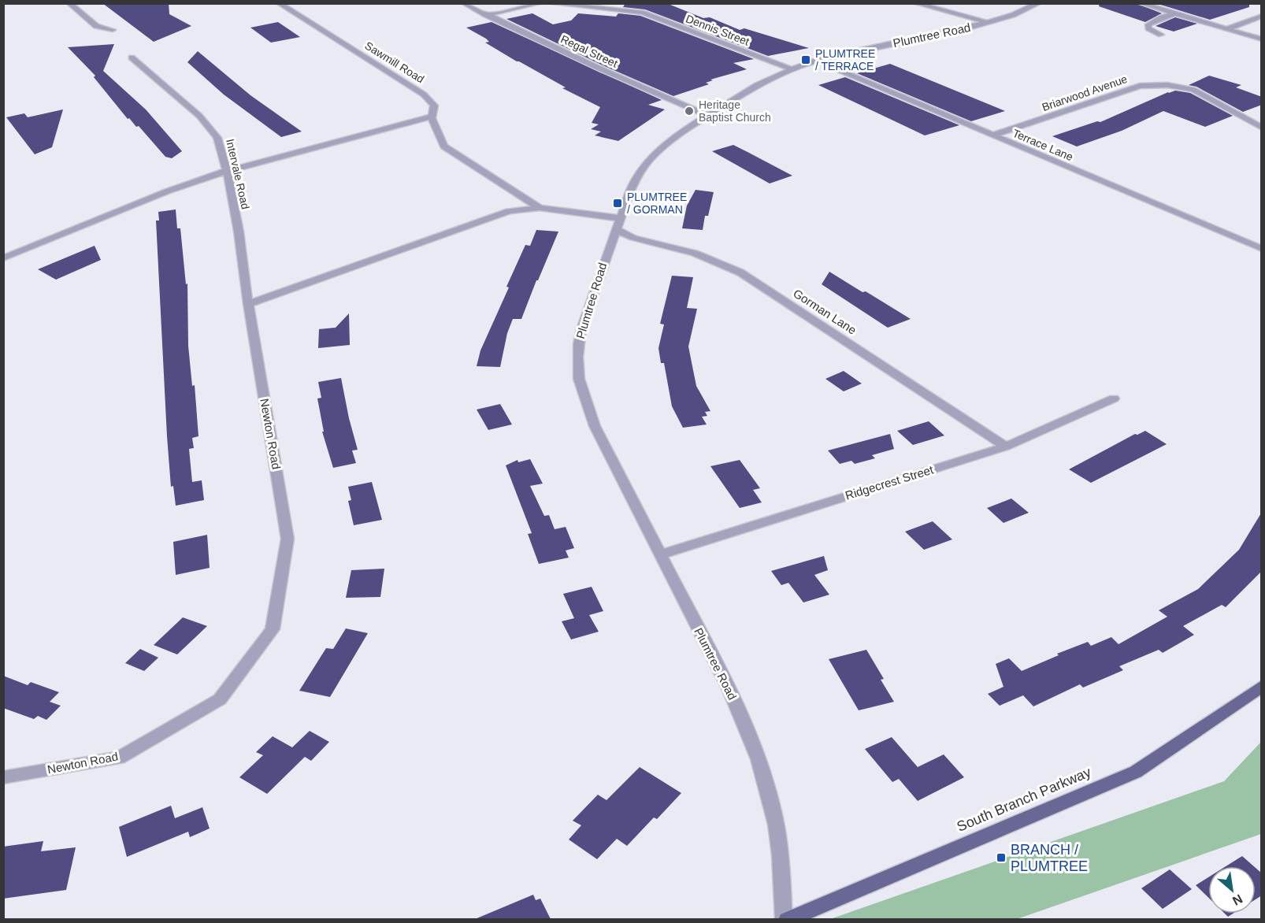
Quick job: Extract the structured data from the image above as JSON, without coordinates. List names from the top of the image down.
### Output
{
  "streets": {
    "main road": ["South Branch Parkway"],
    "street": [
      "Dennis Street",
      "Plumtree Road",
      "Regal Street",
      "Sawmill Road",
      "Briarwood Avenue",
      "Terrace Lane",
      "Intervale Road",
      "Gorman Lane",
      "Newton Road",
      "Ridgecrest Street"
    ]
  },
  "crossings": [
    ["Dennis Street", "Plumtree Road"],
    ["Plumtree Road", "Regal Street"],
    ["Plumtree Road", "Terrace Lane"],
    ["Plumtree Road", "Gorman Lane"],
    ["Plumtree Road", "Ridgecrest Street"],
    ["Plumtree Road", "South Branch Parkway"],
    ["Briarwood Avenue", "Terrace Lane"],
    ["Intervale Road", "Newton Road"],
    ["Gorman Lane", "Ridgecrest Street"]
  ],
  "places": {
    "transit": ["PLUMTREE / TERRACE", "PLUMTREE / GORMAN", "BRANCH / PLUMTREE"],
    "other": ["Heritage Baptist Church"]
  },
  "north": "bottom right"
}
